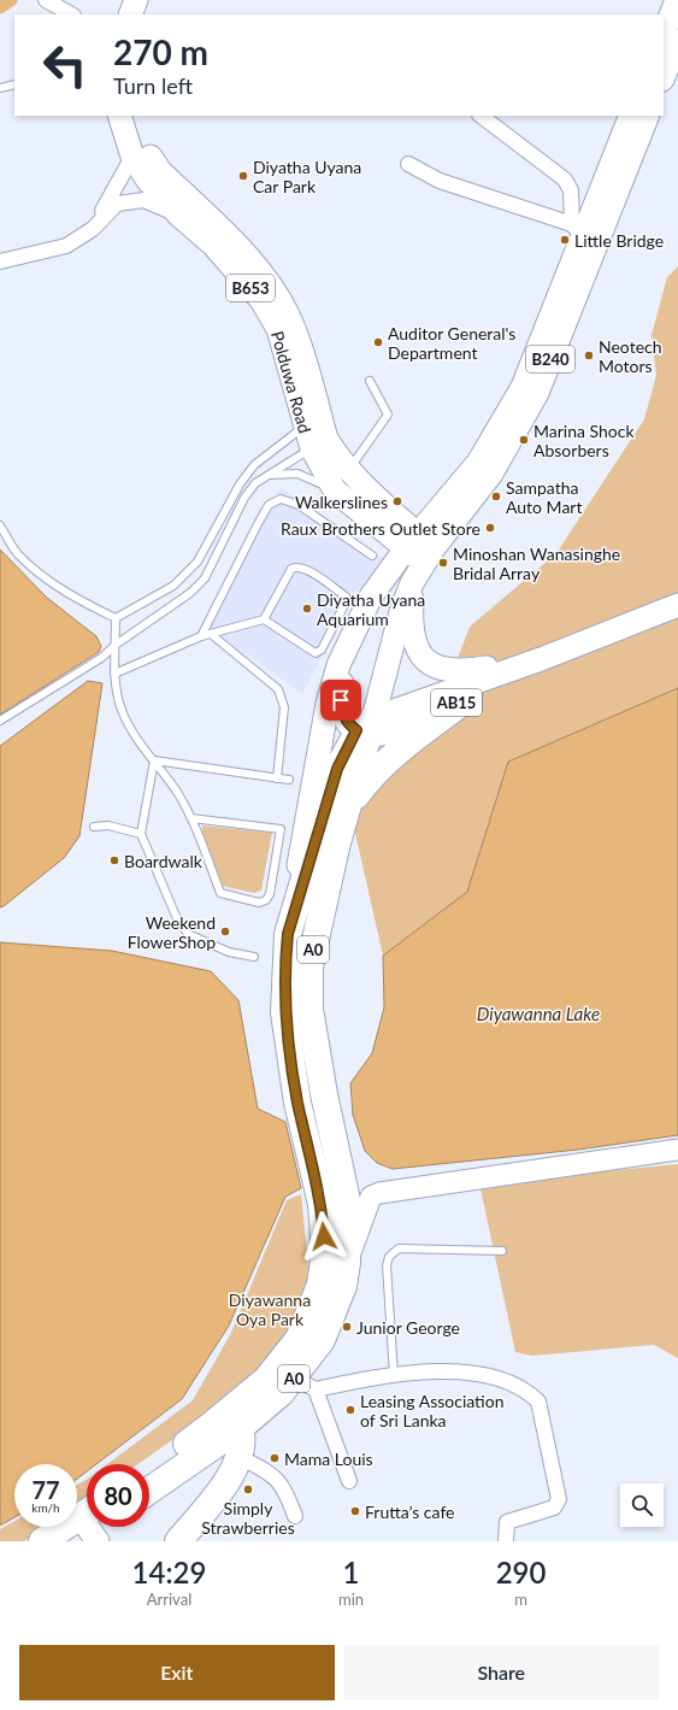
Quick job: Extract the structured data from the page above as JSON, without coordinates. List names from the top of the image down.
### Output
{
  "streets": {
    "highway": ["A0"],
    "main road": [
      "B653",
      "B240",
      "Polduwa Road",
      "AB15"
    ]
  },
  "crossings": [
    ["B240", "Polduwa Road"],
    ["B240", "AB15"],
    ["B240", "A0"],
    ["AB15", "A0"]
  ],
  "water": ["Diyawanna Lake"],
  "parks": ["Diyawanna Oya Park"],
  "places": [
    "Diyatha Uyana Car Park",
    "Little Bridge",
    "Auditor General's Department",
    "Neotech Motors",
    "Marina Shock Absorbers",
    "Sampatha Auto Mart",
    "Walkerslines",
    "Raux Brothers Outlet Store",
    "Minoshan Wanasinghe Bridal Array",
    "Diyatha Uyana Aquarium",
    "Boardwalk",
    "Weekend FlowerShop",
    "Junior George",
    "Leasing Association of Sri Lanka",
    "Mama Louis",
    "Simply Strawberries",
    "Frutta’s cafe"
  ],
  "page": {
    "turn": ["270 m", "Turn left"],
    "speed": "77 km/h",
    "limit": "80",
    "eta": [
      "14:29",
      "Arrival",
      "1",
      "min",
      "290",
      "m"
    ],
    "buttons": ["Exit", "Share"]
  }
}
